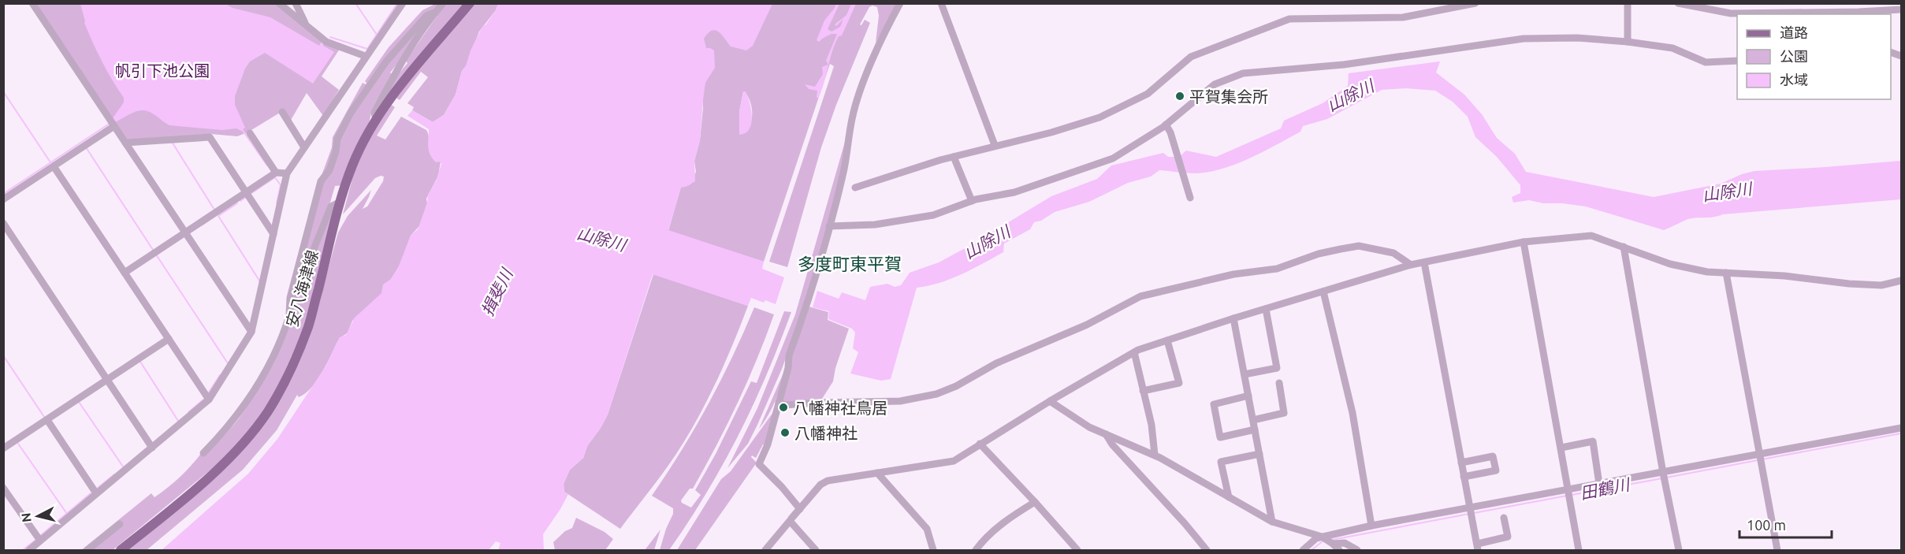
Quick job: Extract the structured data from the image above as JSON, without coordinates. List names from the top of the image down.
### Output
{
  "streets": {
    "main road": ["安八海津線"]
  },
  "districts": ["多度町東平賀"],
  "water": ["山除川", "揖斐川", "田鶴川"],
  "parks": ["帆引下池公園"],
  "places": ["平賀集会所", "八幡神社鳥居", "八幡神社"],
  "legend": ["道路", "公園", "水域"],
  "scale_bar": "100 m",
  "north": "left"
}
